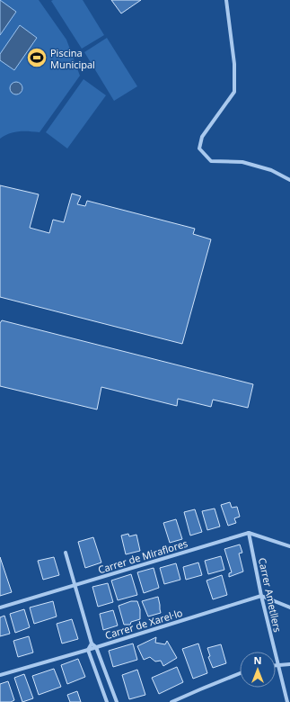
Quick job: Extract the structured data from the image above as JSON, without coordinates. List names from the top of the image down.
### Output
{
  "streets": {
    "street": ["Carrer de Miraflores", "Carrer Ametllers", "Carrer de Xarel·lo"]
  },
  "crossings": [
    ["Carrer de Miraflores", "Carrer Ametllers"],
    ["Carrer Ametllers", "Carrer de Xarel·lo"]
  ],
  "places": {
    "sports": ["Piscina Municipal"]
  },
  "north": "top"
}
